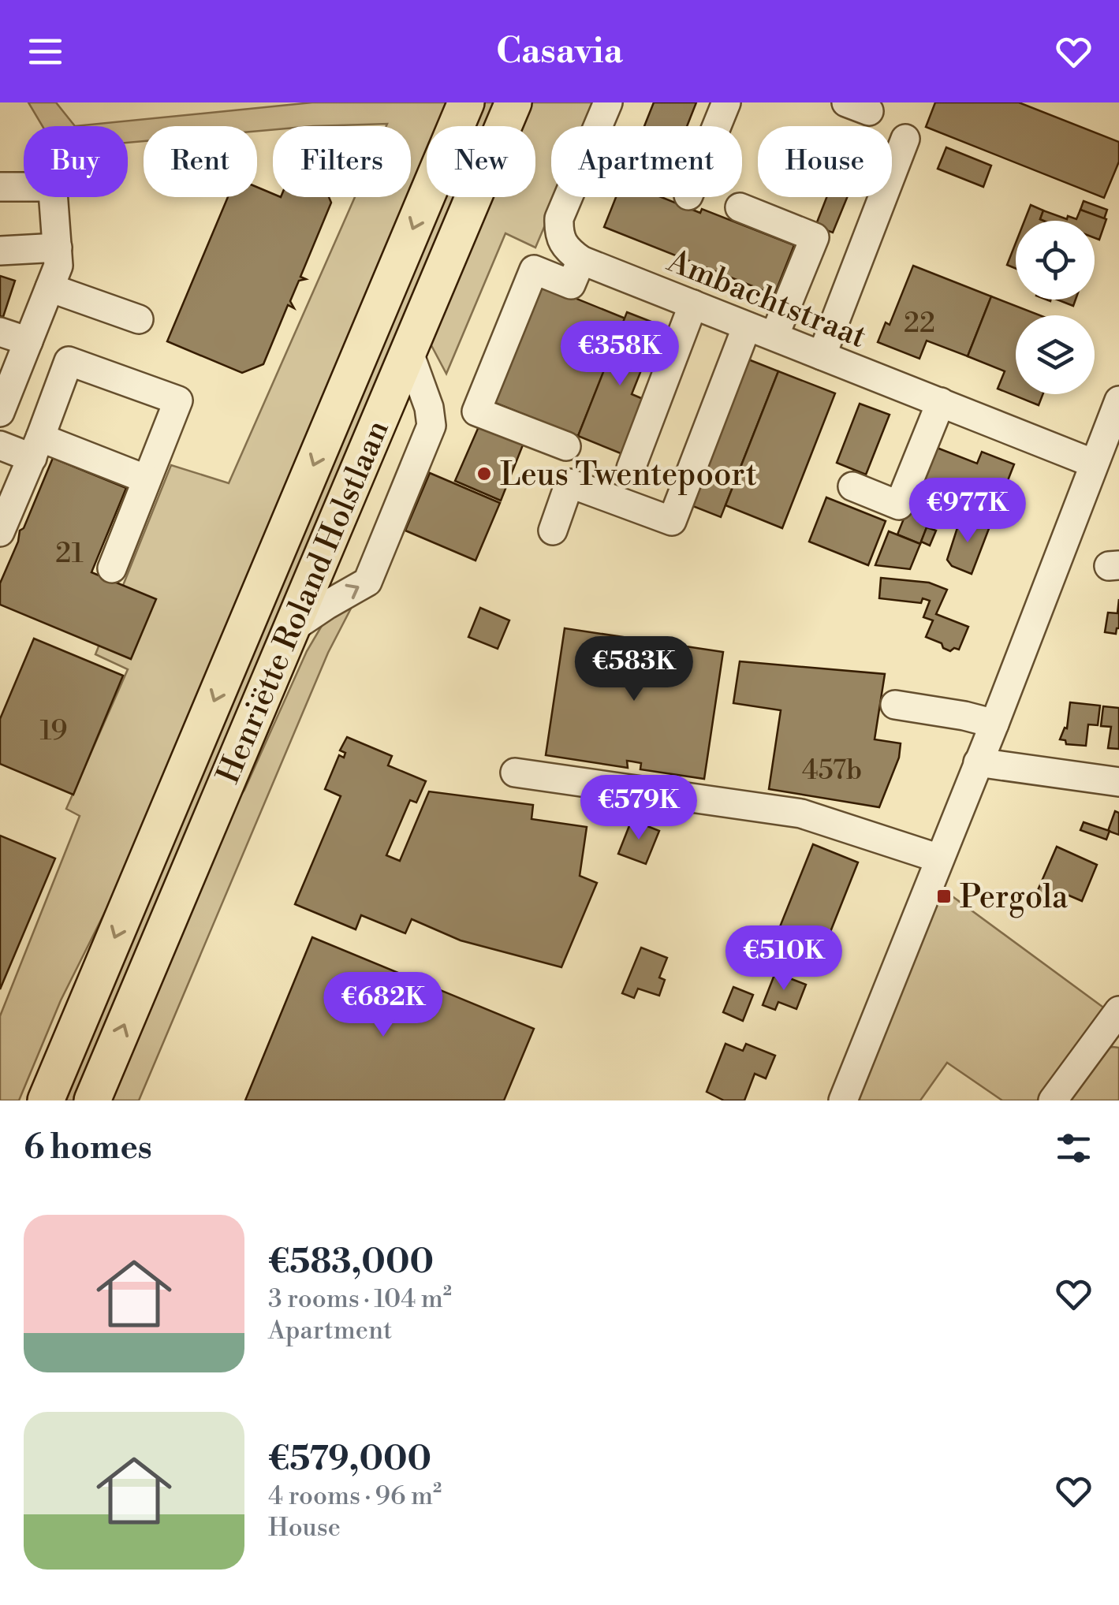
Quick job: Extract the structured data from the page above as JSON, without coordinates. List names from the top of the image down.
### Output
{
  "streets": {
    "main road": ["Henriëtte Roland Holstlaan"],
    "street": ["Ambachtstraat"]
  },
  "places": {
    "other": ["Leus Twentepoort"],
    "transit": ["Pergola"]
  },
  "house_numbers": [
    "22",
    "21",
    "19",
    "457b"
  ],
  "page": {
    "header": "Casavia",
    "chip": [
      "Buy",
      "Rent",
      "Filters",
      "New",
      "Apartment",
      "House"
    ],
    "price": [
      "€358K",
      "€977K",
      "€583K",
      "€579K",
      "€510K",
      "€682K"
    ],
    "heading": "6 homes",
    "list": [
      {
        "name": "€583,000",
        "note": "3 rooms · 104 m² · Apartment"
      },
      {
        "name": "€579,000",
        "note": "4 rooms · 96 m² · House"
      }
    ]
  }
}
